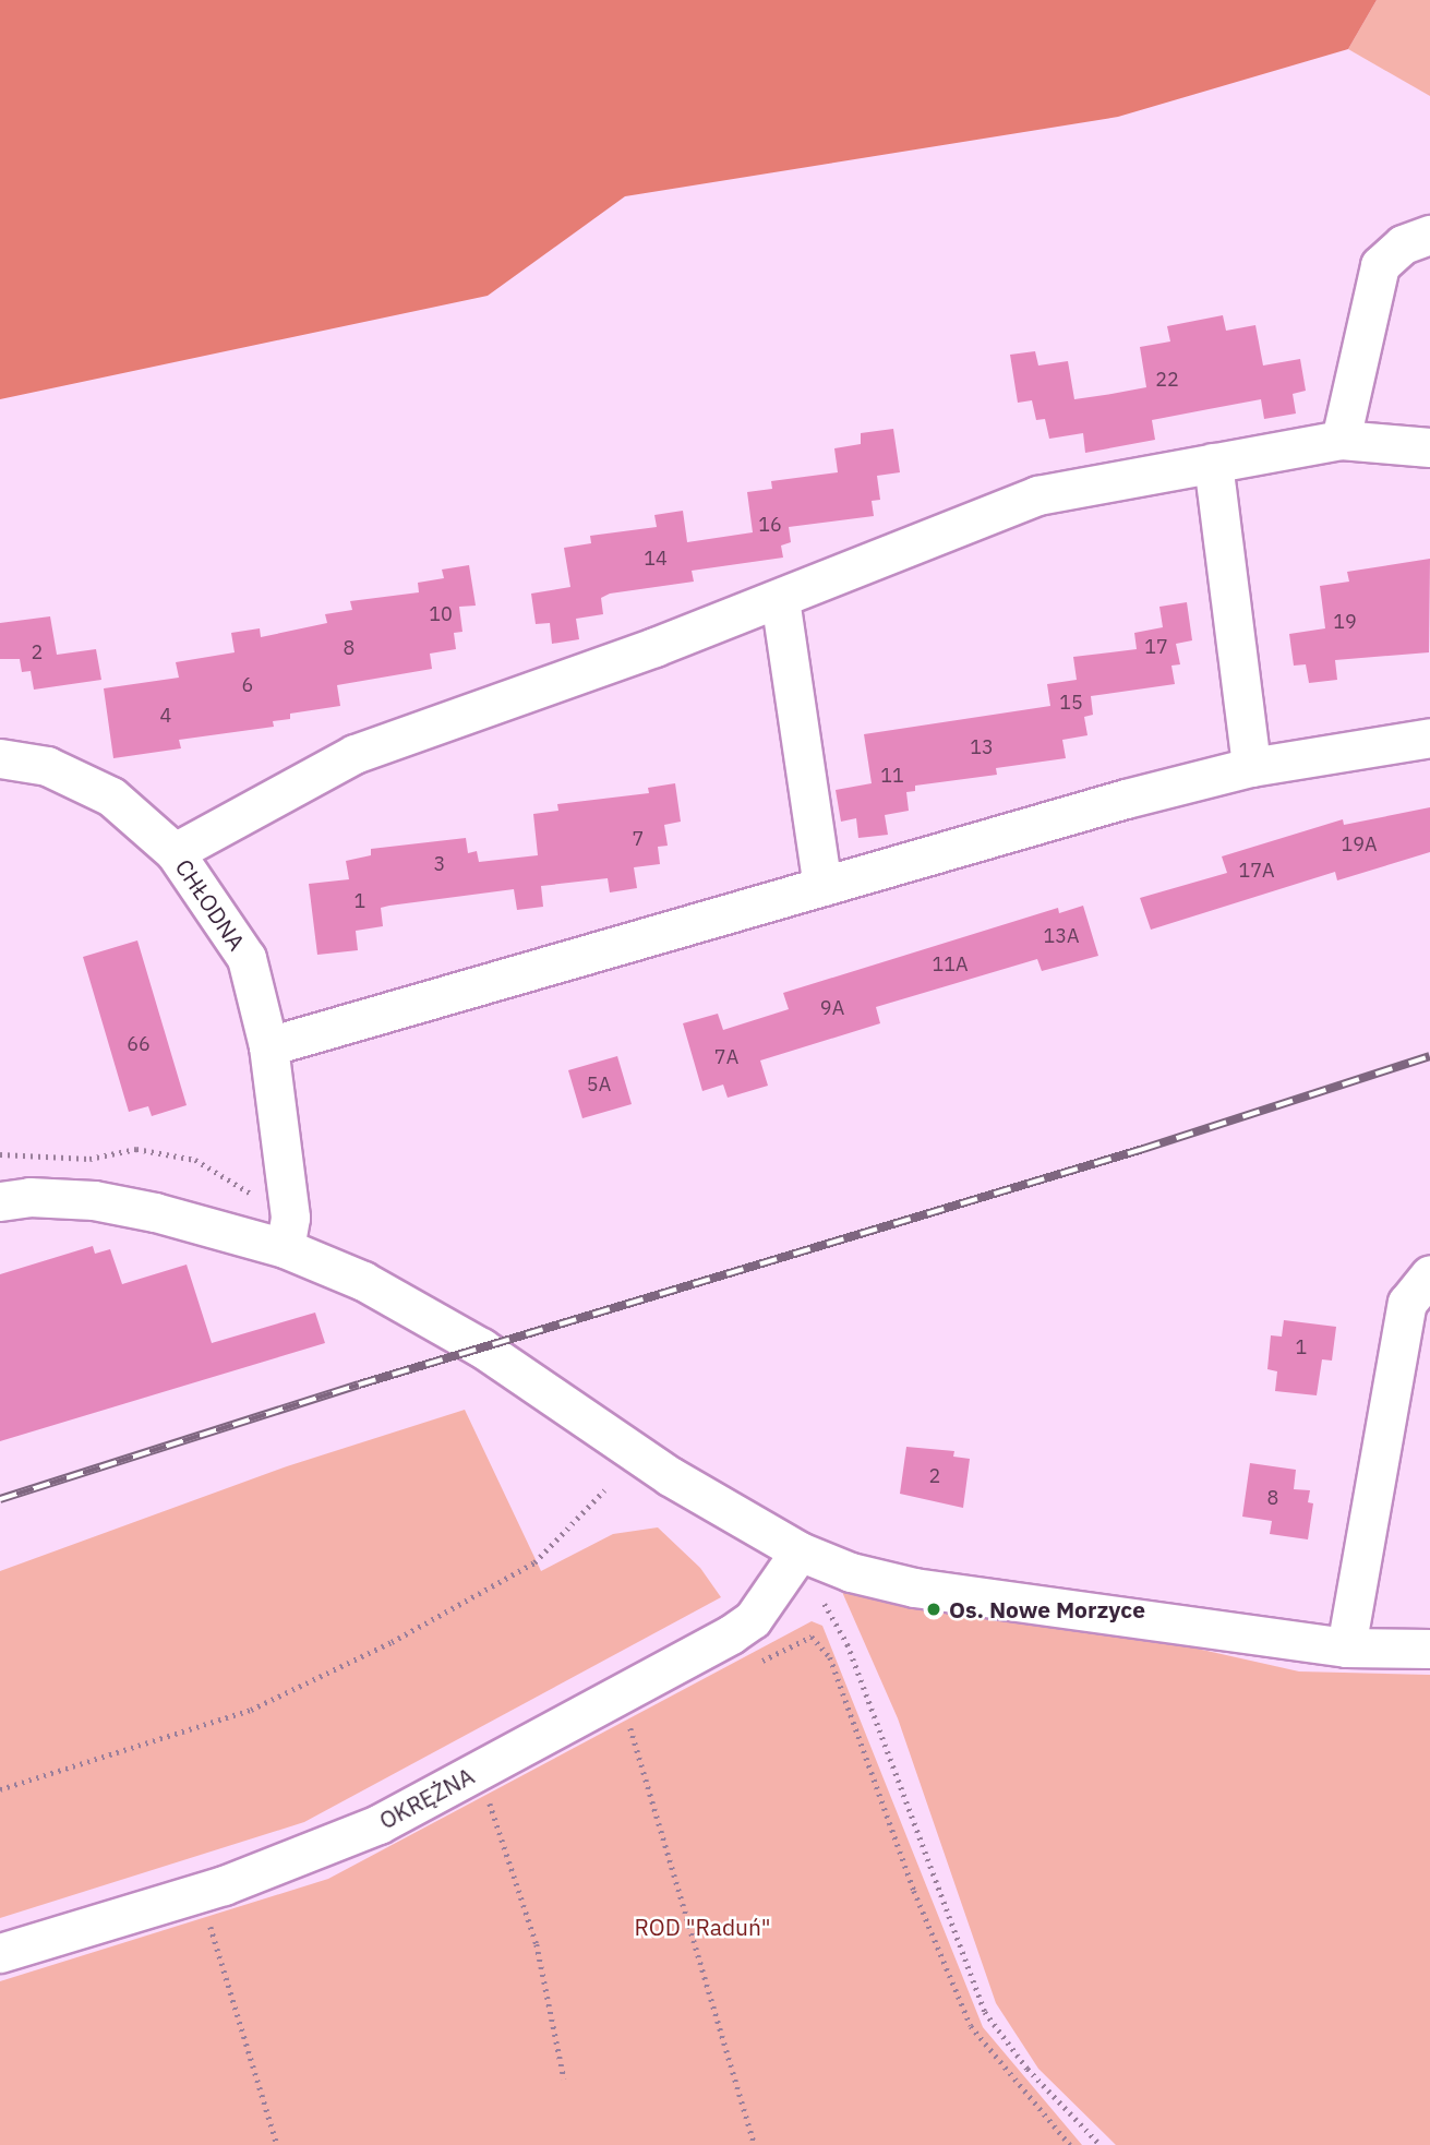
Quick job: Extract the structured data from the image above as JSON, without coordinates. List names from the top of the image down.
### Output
{
  "streets": {
    "street": ["CHŁODNA", "OKRĘŻNA"]
  },
  "parks": ["ROD \"Raduń\""],
  "places": ["Os. Nowe Morzyce"],
  "house_numbers": [
    "22",
    "16",
    "14",
    "10",
    "19",
    "17",
    "8",
    "2",
    "6",
    "15",
    "4",
    "13",
    "11",
    "7",
    "19A",
    "3",
    "17A",
    "1",
    "13A",
    "11A",
    "9A",
    "66",
    "7A",
    "5A",
    "1",
    "2",
    "8"
  ]
}
